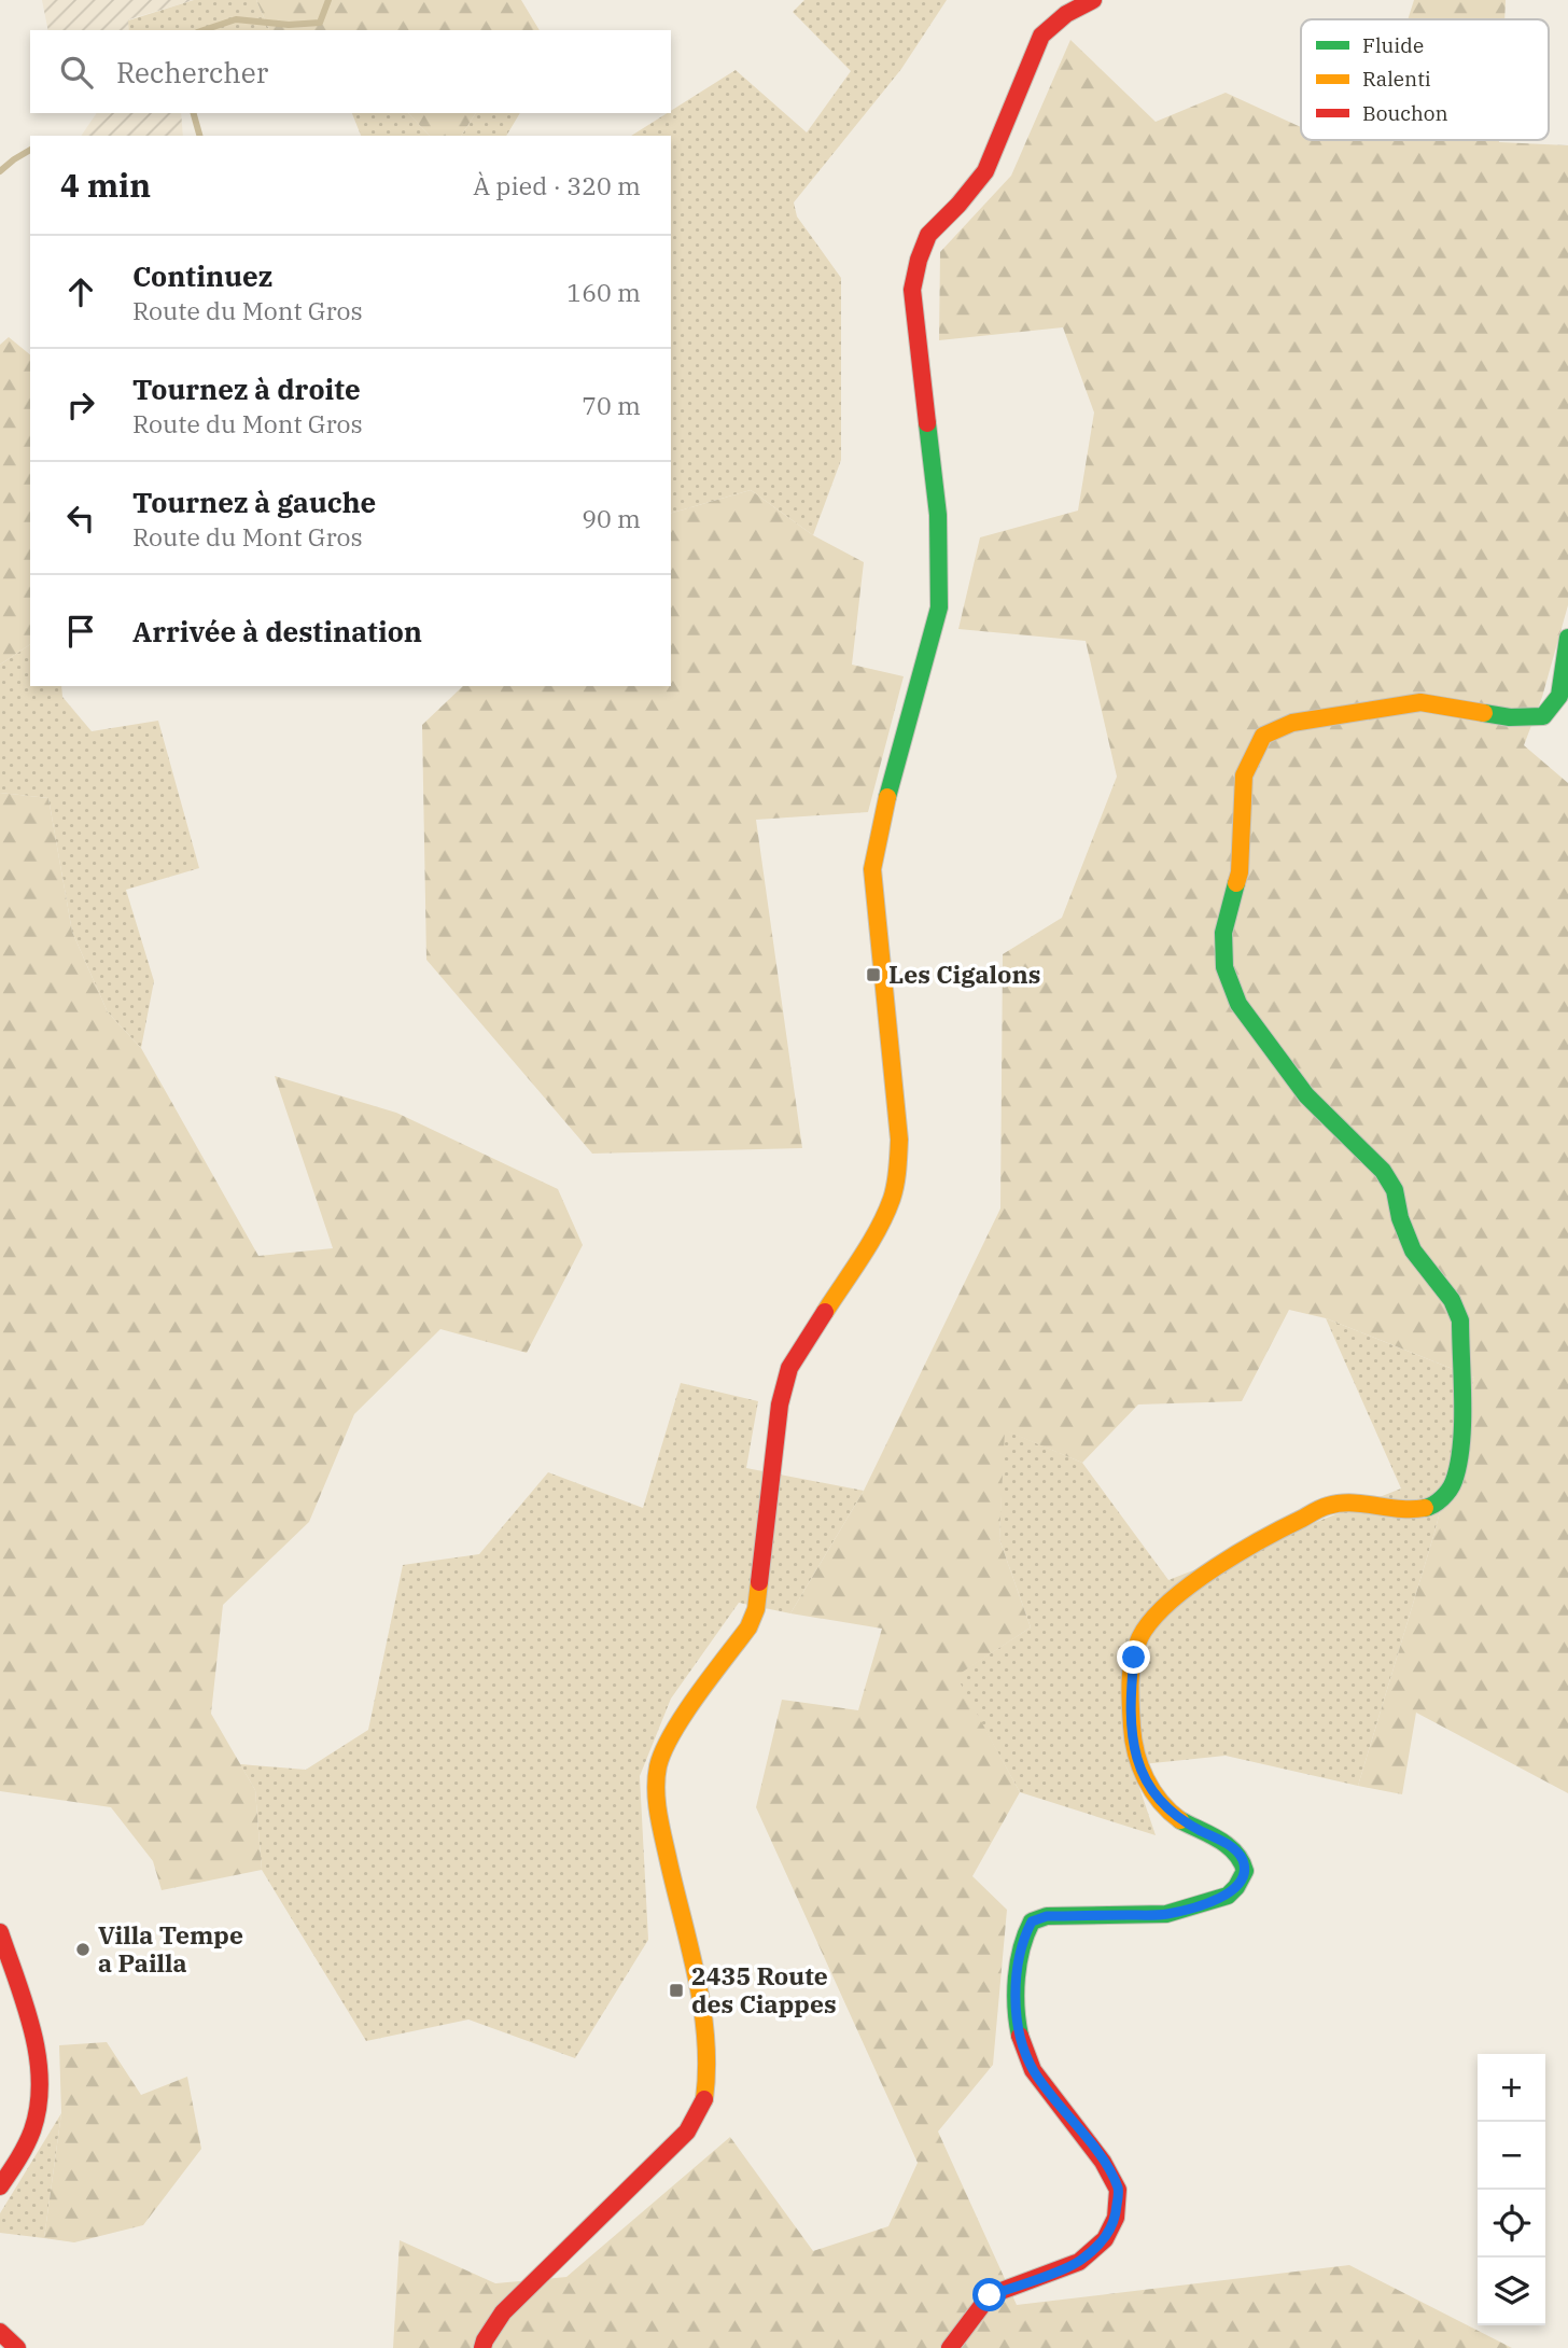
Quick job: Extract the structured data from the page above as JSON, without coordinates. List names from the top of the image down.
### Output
{
  "places": {
    "transit": ["Les Cigalons", "2435 Route des Ciappes"],
    "other": ["Villa Tempe a Pailla"]
  },
  "legend": ["Fluide", "Ralenti", "Bouchon"],
  "page": {
    "search": "Rechercher",
    "heading": ["4 min", "À pied · 320 m"],
    "list": [
      ["Continuez", "Route du Mont Gros", "160 m"],
      ["Tournez à droite", "Route du Mont Gros", "70 m"],
      ["Tournez à gauche", "Route du Mont Gros", "90 m"],
      "Arrivée à destination"
    ],
    "map_buttons": ["+", "−"]
  }
}
